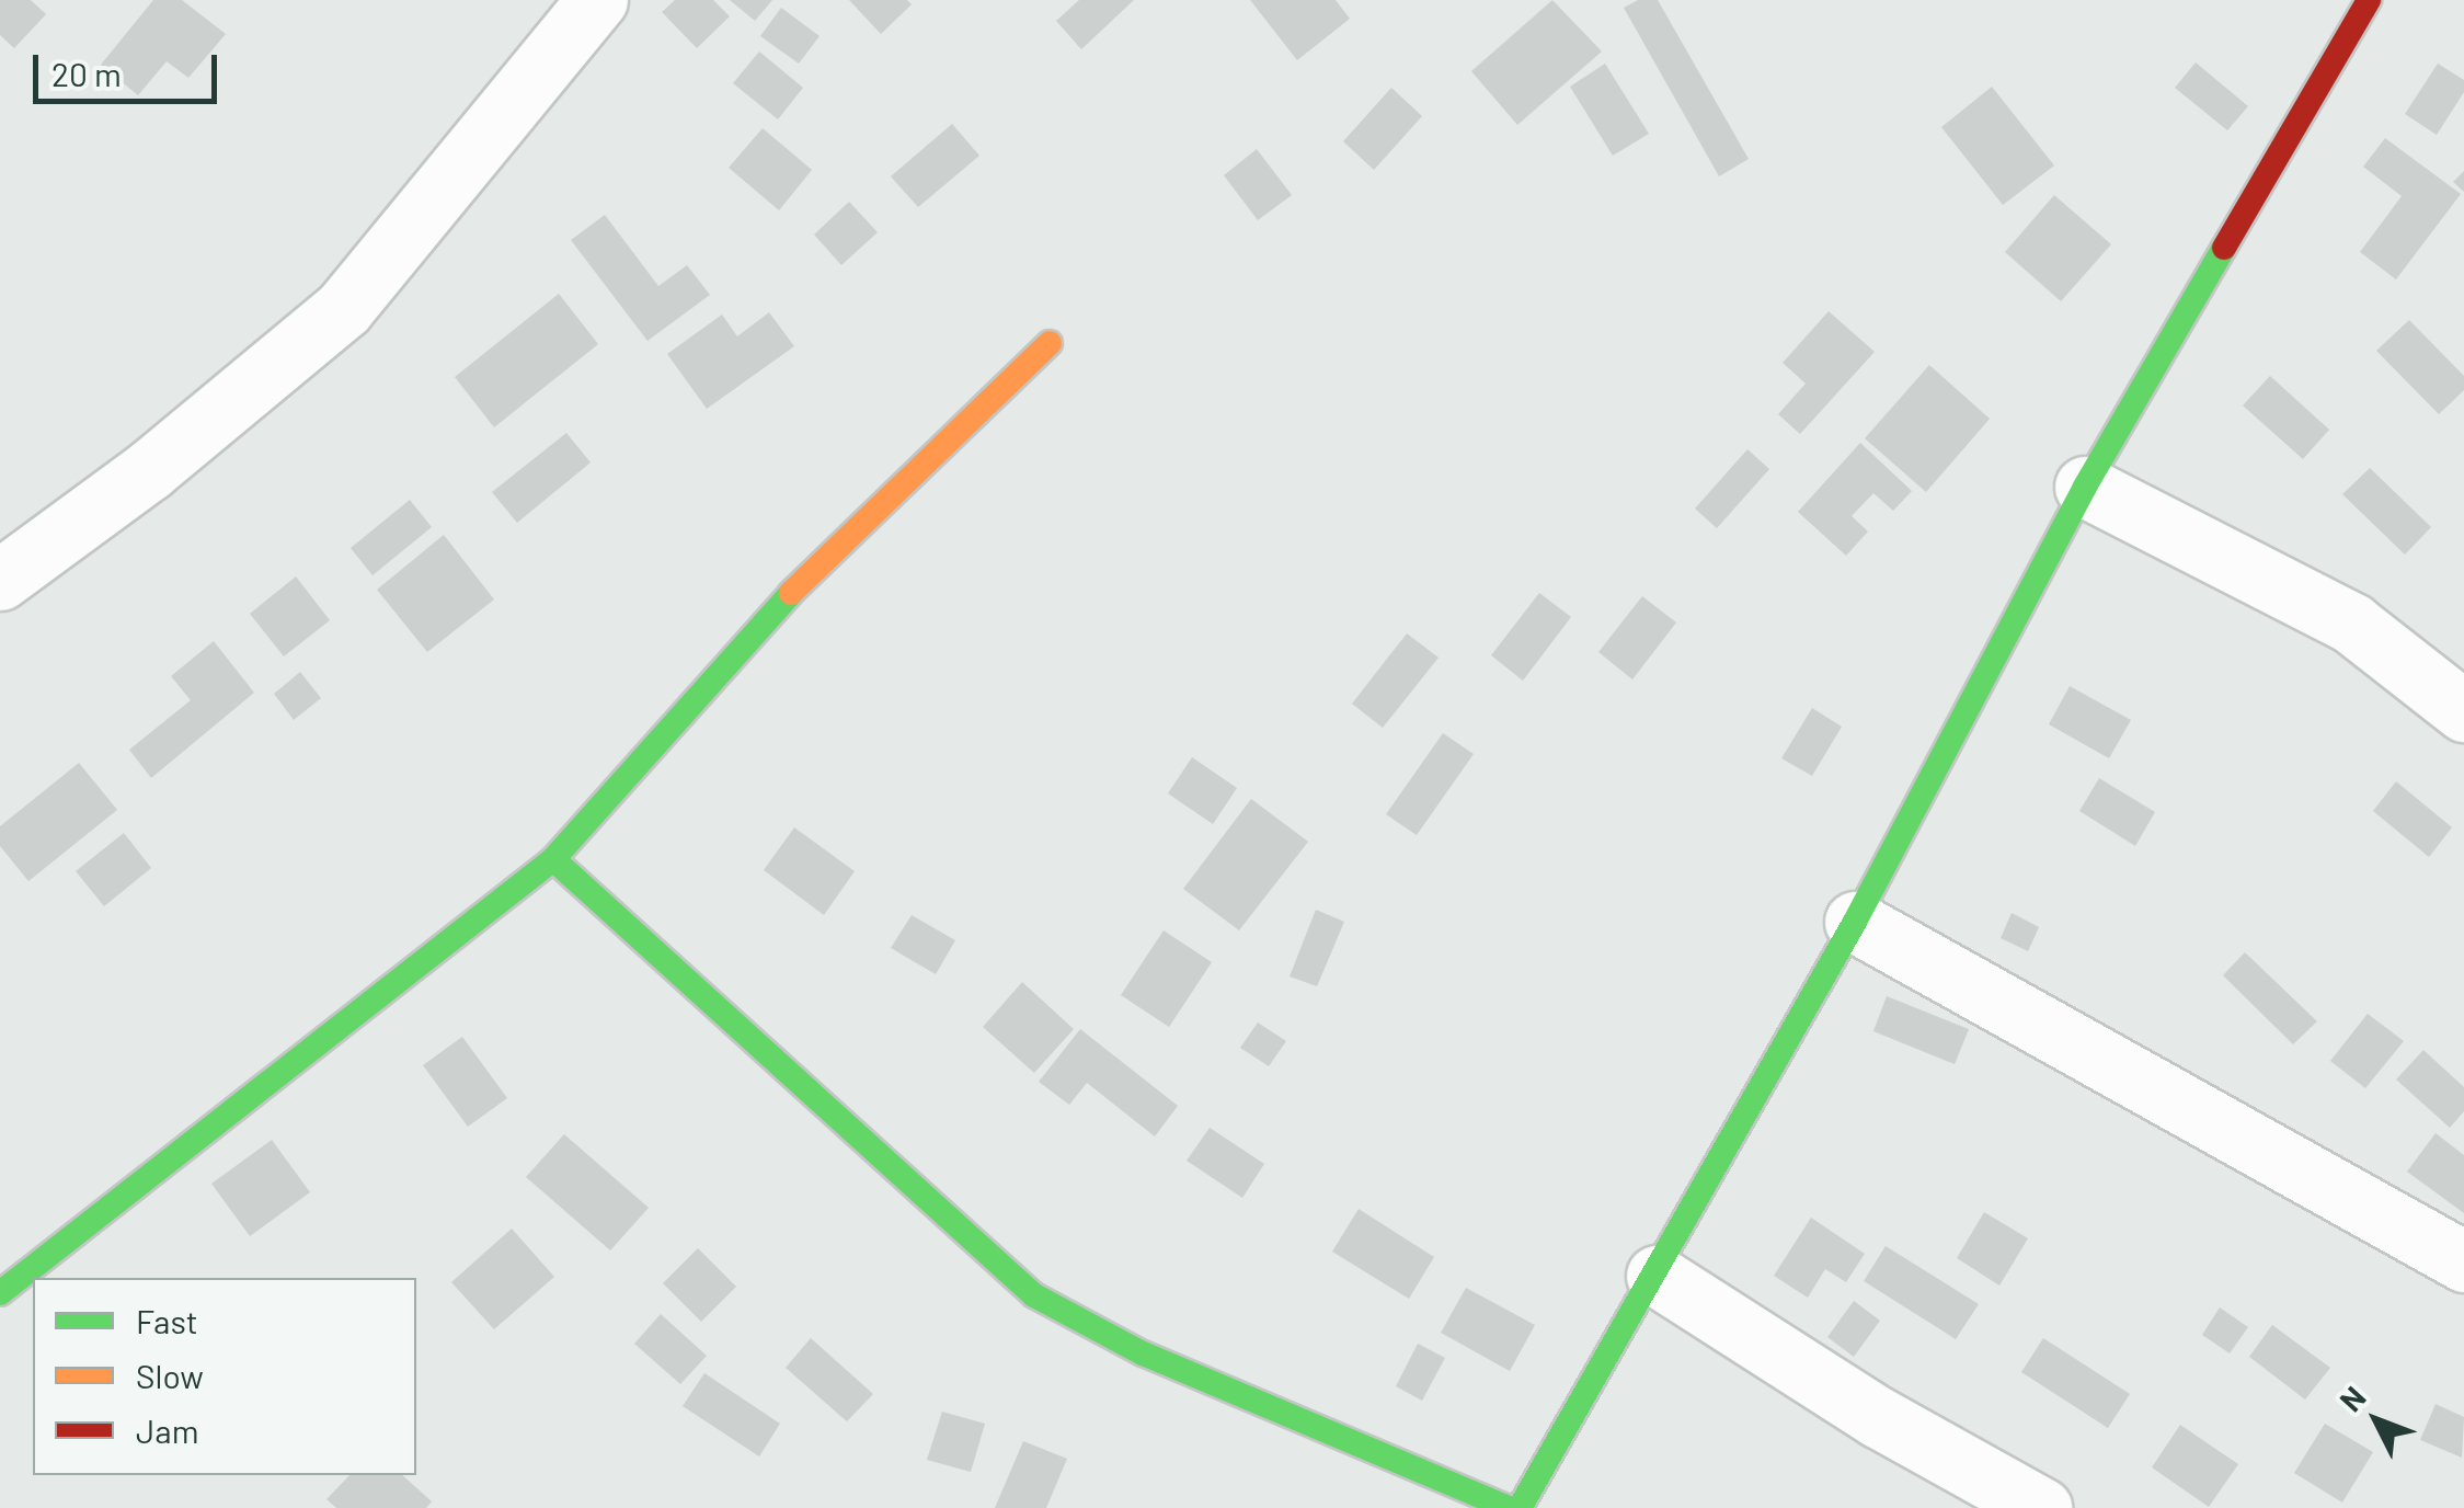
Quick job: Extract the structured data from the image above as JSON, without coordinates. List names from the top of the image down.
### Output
{
  "legend": ["Fast", "Slow", "Jam"],
  "scale_bar": "20 m",
  "north": "top left"
}
